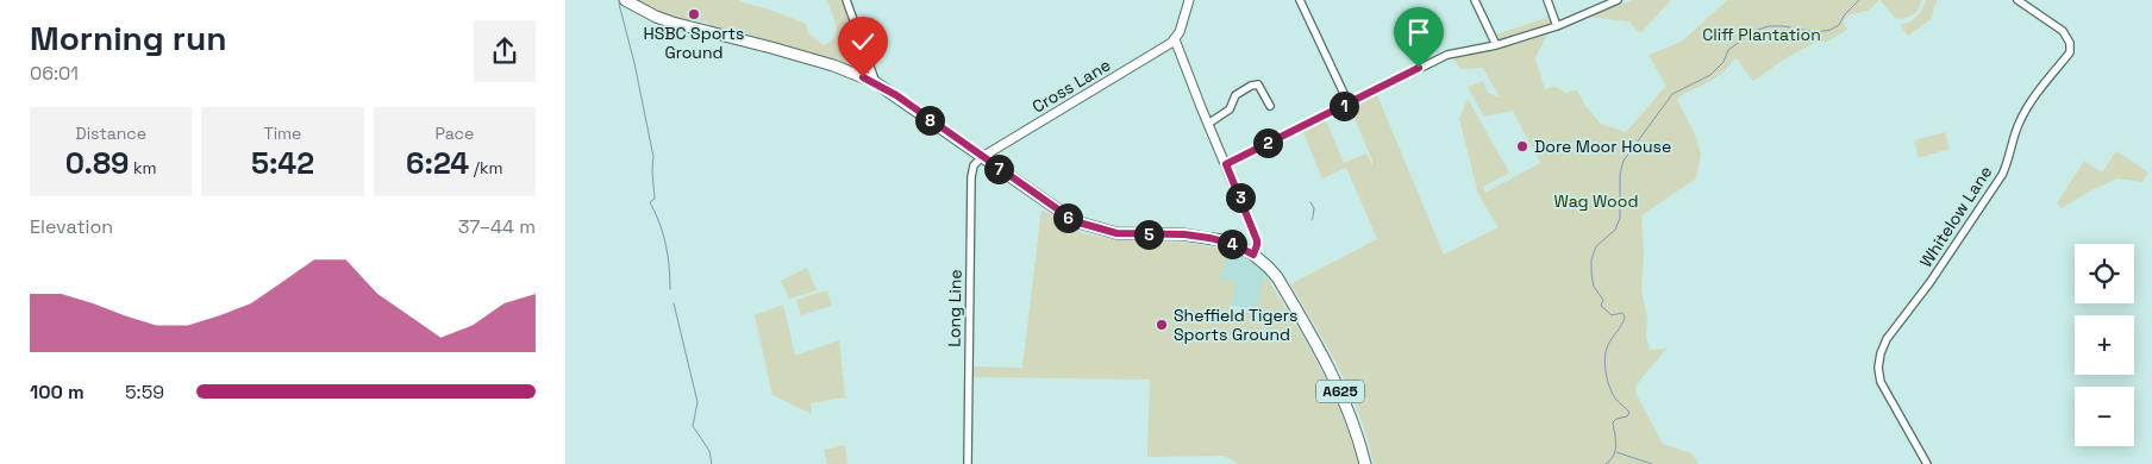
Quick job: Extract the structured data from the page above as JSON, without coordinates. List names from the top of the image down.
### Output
{
  "streets": {
    "main road": ["A625"],
    "street": ["Cross Lane", "Whitelow Lane", "Long Line"]
  },
  "crossings": [
    ["Cross Lane", "Long Line"],
    ["Cross Lane", "A625"],
    ["Long Line", "A625"]
  ],
  "parks": ["Cliff Plantation", "Wag Wood"],
  "places": ["HSBC Sports Ground", "Dore Moor House", "Sheffield Tigers Sports Ground"],
  "page": {
    "heading": ["Morning run", "06:01"],
    "pins": [
      "1",
      "8",
      "2",
      "7",
      "3",
      "6",
      "5",
      "4"
    ],
    "stats": [
      ["Distance", "0.89 km"],
      ["Time", "5:42"],
      ["Pace", "6:24 /km"]
    ],
    "chart": ["Elevation", "37–44 m"],
    "map_buttons": ["+", "−"],
    "list": [
      {
        "name": "100 m",
        "note": "5:59"
      }
    ]
  }
}
